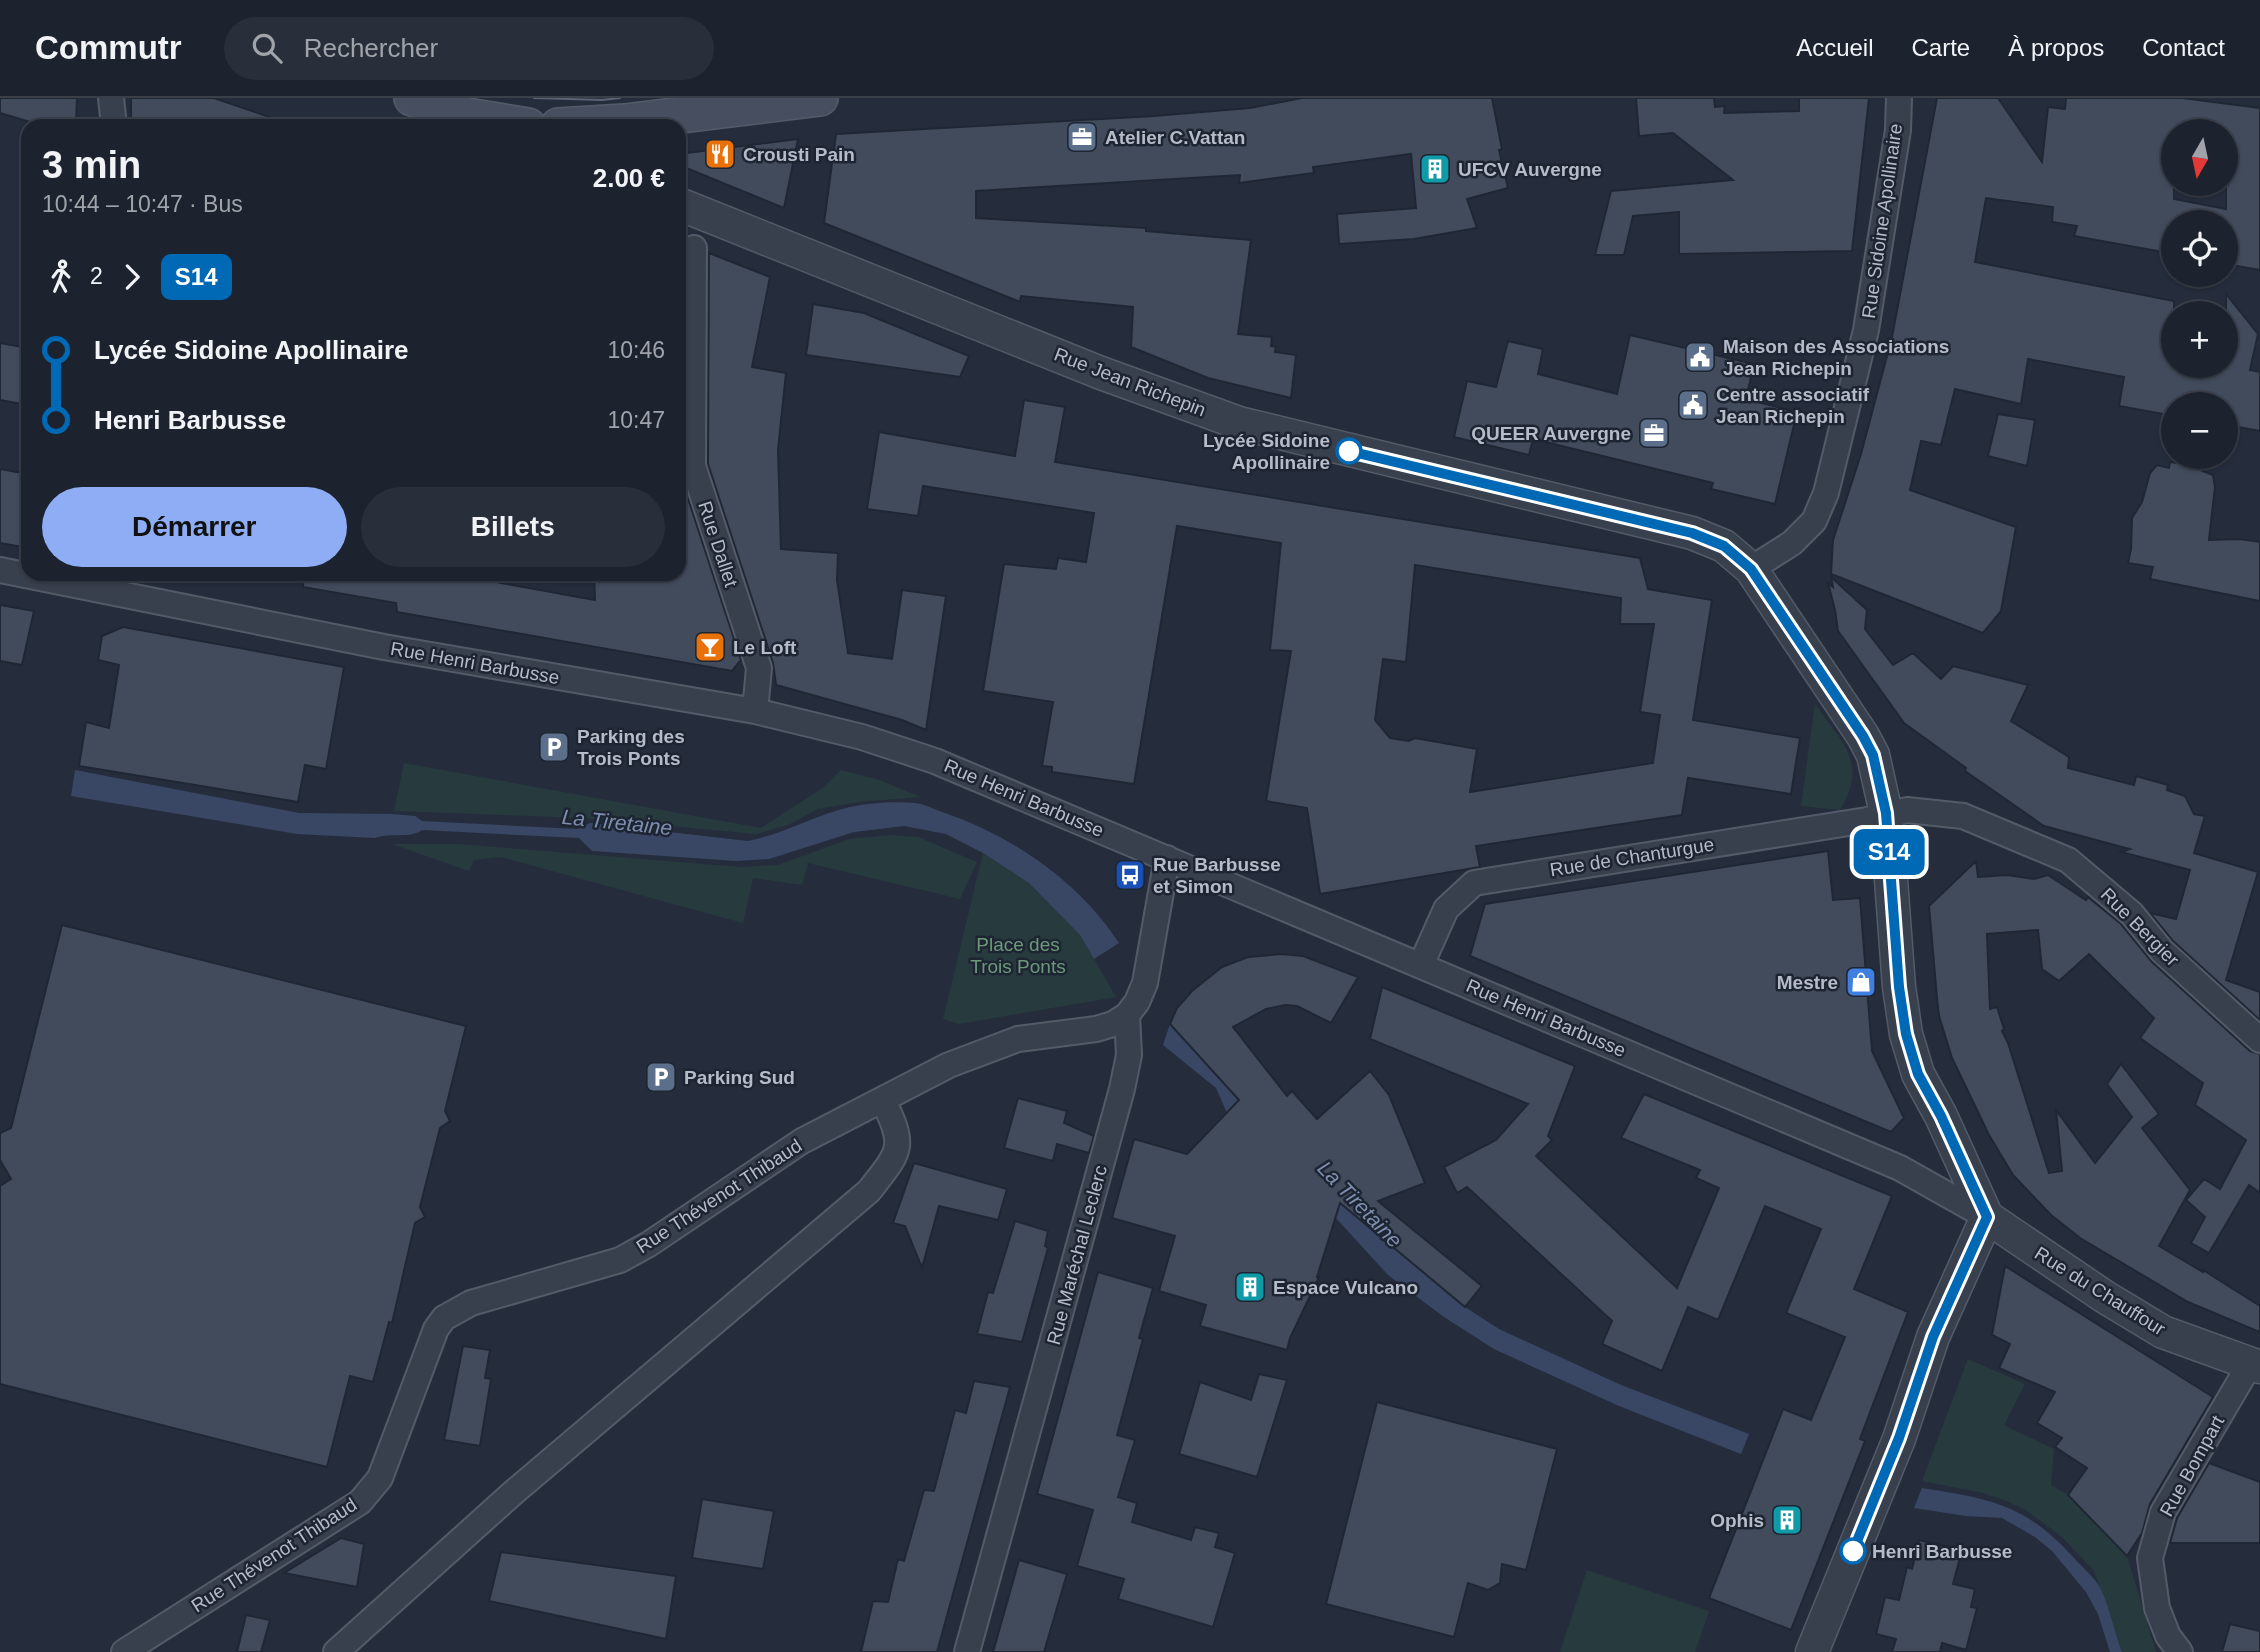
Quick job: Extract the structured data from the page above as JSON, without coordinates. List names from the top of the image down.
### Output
{
  "streets": {
    "street": [
      "Rue Sidoine Apollinaire",
      "Rue Jean Richepin",
      "Rue Dallet",
      "Rue Henri Barbusse",
      "Rue de Chanturgue",
      "Rue Bergier",
      "Rue Thévenot Thibaud",
      "Rue Maréchal Leclerc",
      "Rue du Chauffour",
      "Rue Bompart"
    ]
  },
  "crossings": [
    ["Rue Sidoine Apollinaire", "Rue Jean Richepin"],
    ["Rue Dallet", "Rue Henri Barbusse"],
    ["Rue Henri Barbusse", "Rue de Chanturgue"],
    ["Rue Henri Barbusse", "Rue du Chauffour"],
    ["Rue de Chanturgue", "Rue Bergier"],
    ["Rue Thévenot Thibaud", "Rue Maréchal Leclerc"],
    ["Rue du Chauffour", "Rue Bompart"]
  ],
  "water": ["La Tiretaine"],
  "parks": ["Place des Trois Ponts"],
  "places": {
    "office": ["Atelier C.Vattan", "QUEER Auvergne"],
    "restaurant": ["Crousti Pain"],
    "building": ["UFCV Auvergne", "Espace Vulcano", "Ophis"],
    "public building": ["Maison des Associations Jean Richepin", "Centre associatif Jean Richepin"],
    "other": ["Lycée Sidoine Apollinaire", "Henri Barbusse"],
    "bar": ["Le Loft"],
    "parking": ["Parking des Trois Ponts", "Parking Sud"],
    "bus stop": ["Rue Barbusse et Simon"],
    "shop": ["Mestre"]
  },
  "lines": ["bus line S14"],
  "north": "bottom",
  "page": {
    "header": "Commutr",
    "search": "Rechercher",
    "nav": [
      "Accueil",
      "Carte",
      "À propos",
      "Contact"
    ],
    "on_map": "S14",
    "map_buttons": ["+", "−"],
    "heading": ["3 min", "10:44 – 10:47 · Bus", "2.00 €"],
    "legs": ["2", "S14"],
    "list": [
      {
        "name": "Lycée Sidoine Apollinaire",
        "value": "10:46"
      },
      {
        "name": "Henri Barbusse",
        "value": "10:47"
      }
    ],
    "buttons": ["Démarrer", "Billets"]
  }
}
